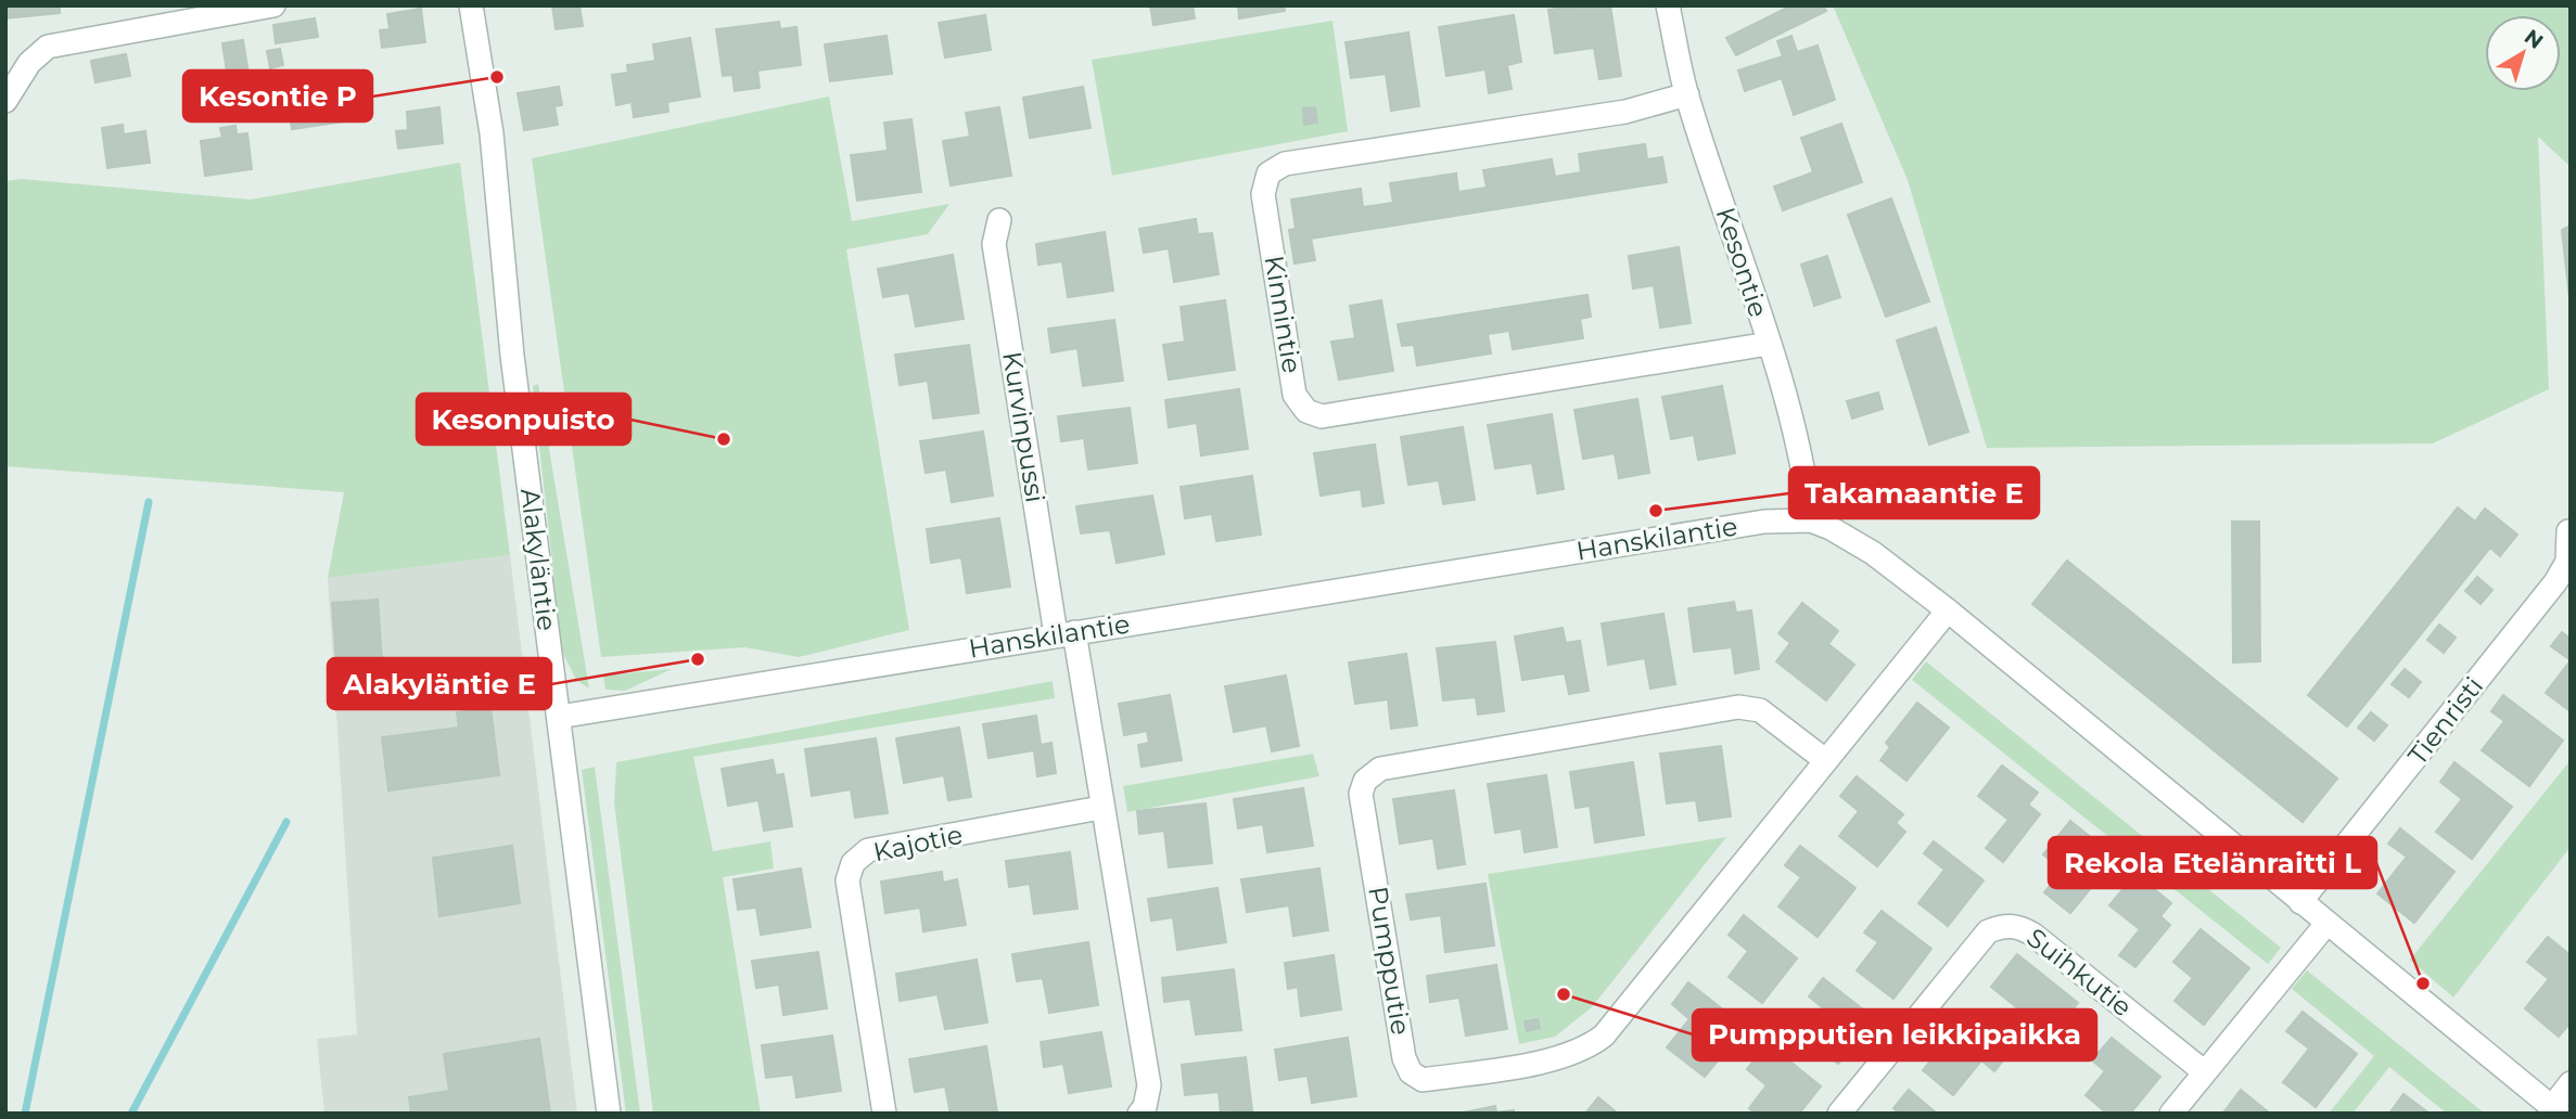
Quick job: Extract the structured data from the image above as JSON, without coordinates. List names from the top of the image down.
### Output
{
  "streets": {
    "street": [
      "Kesontie",
      "Kinnintie",
      "Kurvinpussi",
      "Hanskilantie",
      "Alakyläntie",
      "Tienristi",
      "Kajotie",
      "Pumpputie",
      "Suihkutie"
    ]
  },
  "crossings": [
    ["Kesontie", "Kinnintie"],
    ["Kesontie", "Hanskilantie"],
    ["Kurvinpussi", "Hanskilantie"],
    ["Hanskilantie", "Alakyläntie"],
    ["Hanskilantie", "Tienristi"],
    ["Hanskilantie", "Pumpputie"]
  ],
  "places": [
    "Kesontie P",
    "Kesonpuisto",
    "Takamaantie E",
    "Alakyläntie E",
    "Rekola Etelänraitti L",
    "Pumpputien leikkipaikka"
  ],
  "north": "top right"
}
